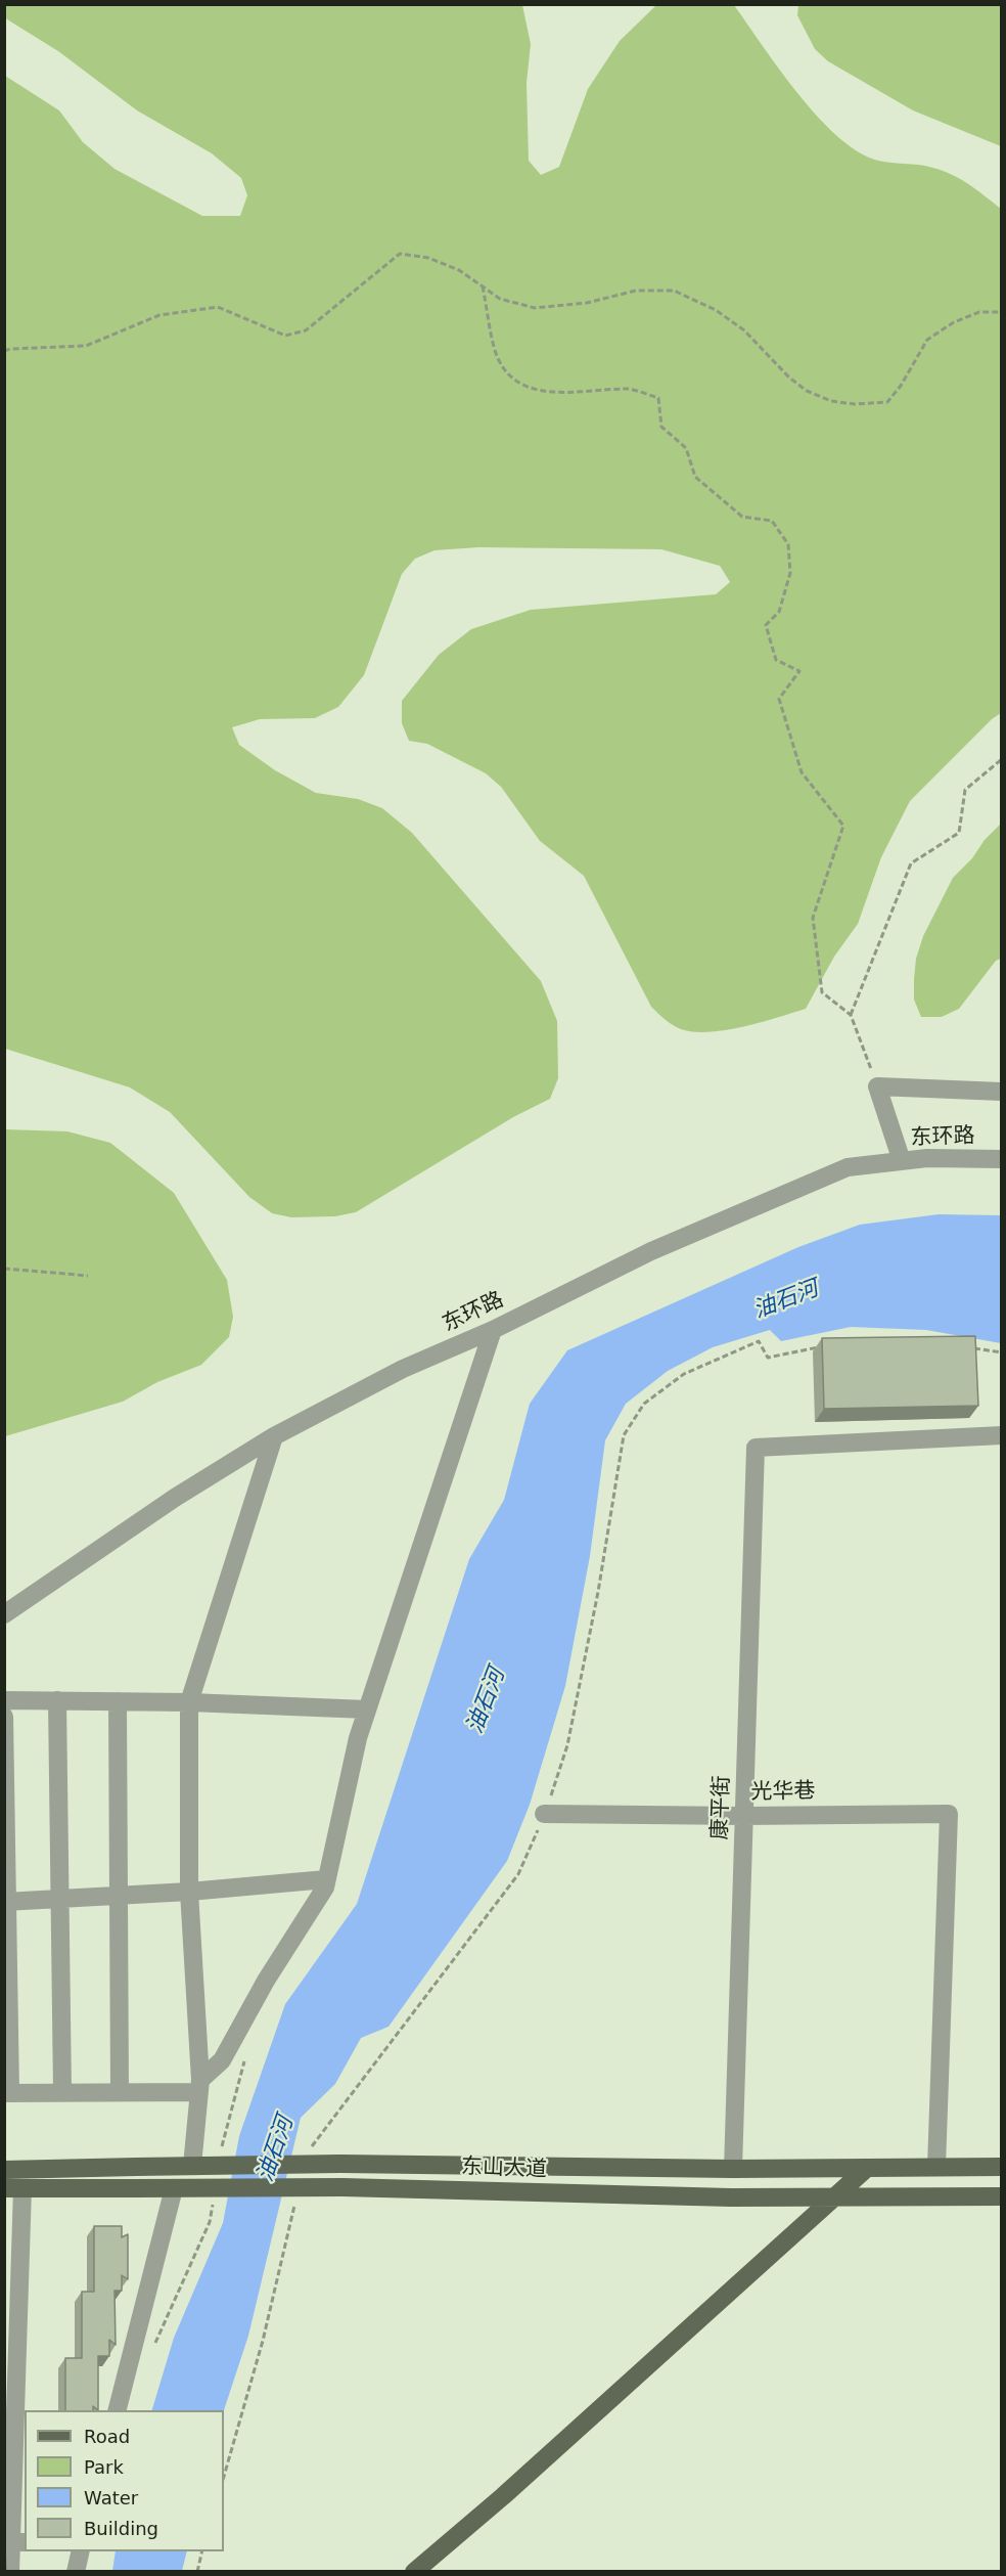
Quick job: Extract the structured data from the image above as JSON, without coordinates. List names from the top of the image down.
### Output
{
  "streets": {
    "main road": ["东山大道"],
    "street": ["东环路", "光华巷", "康平街"]
  },
  "crossings": [
    ["光华巷", "康平街"],
    ["光华巷", "东山大道"],
    ["康平街", "东山大道"]
  ],
  "water": ["油石河"],
  "legend": [
    "Road",
    "Park",
    "Water",
    "Building"
  ]
}
